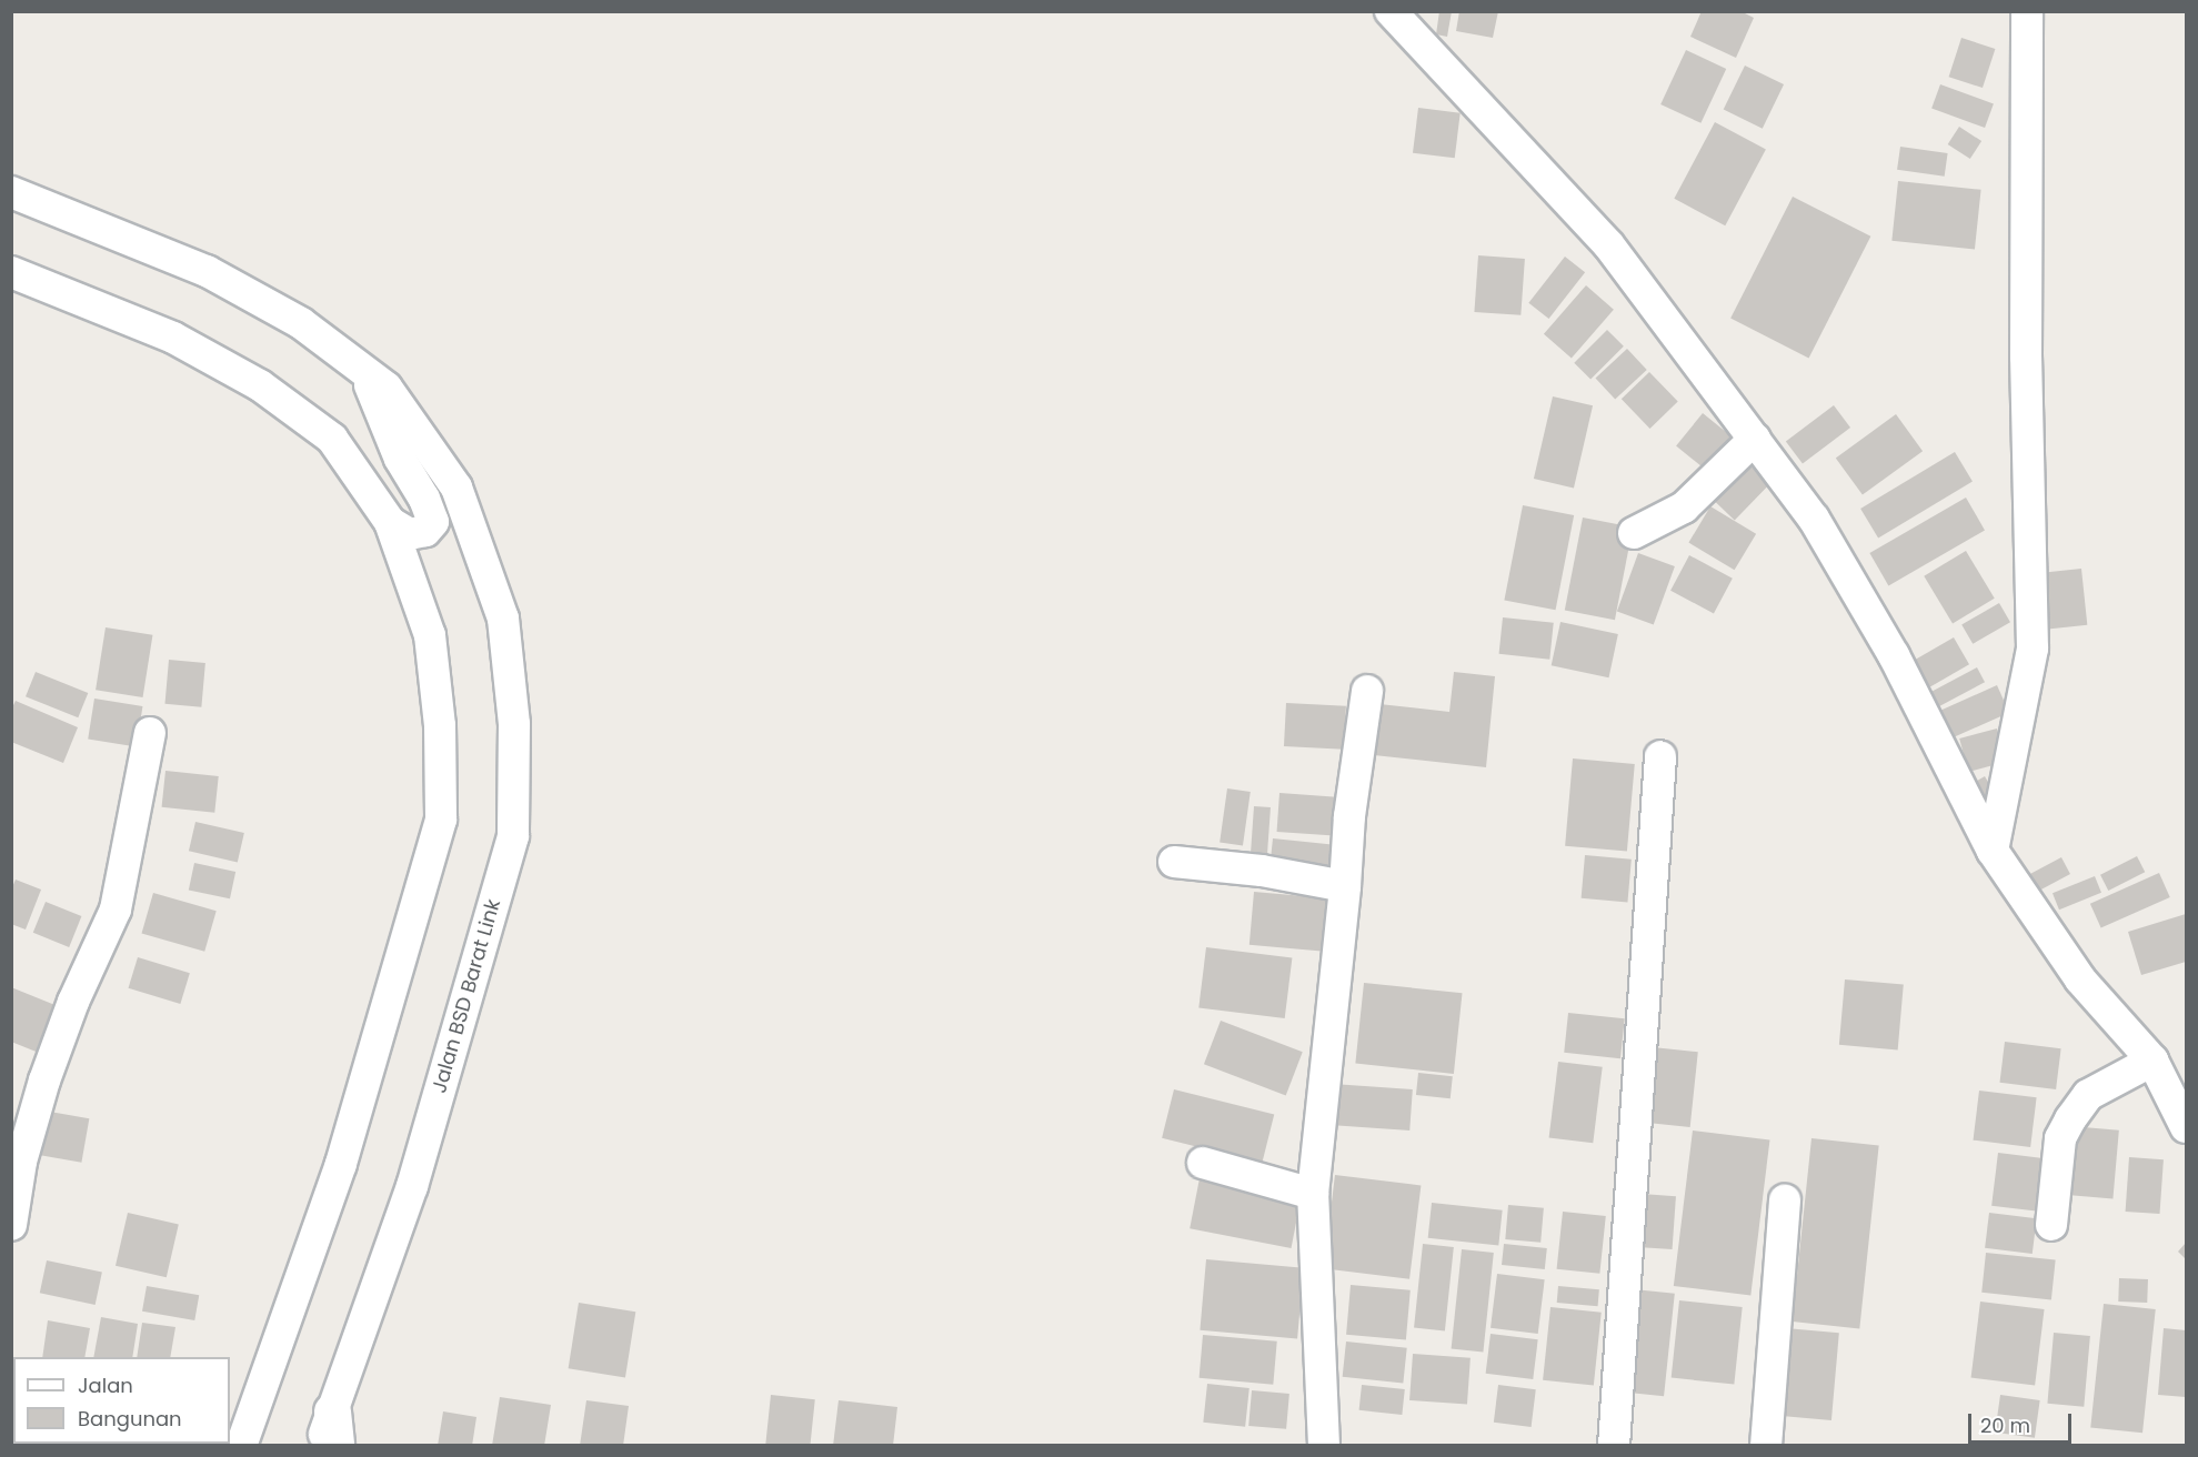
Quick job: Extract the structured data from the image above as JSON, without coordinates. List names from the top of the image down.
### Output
{
  "streets": {
    "street": ["Jalan BSD Barat Link"]
  },
  "legend": ["Jalan", "Bangunan"],
  "scale_bar": "20 m"
}
